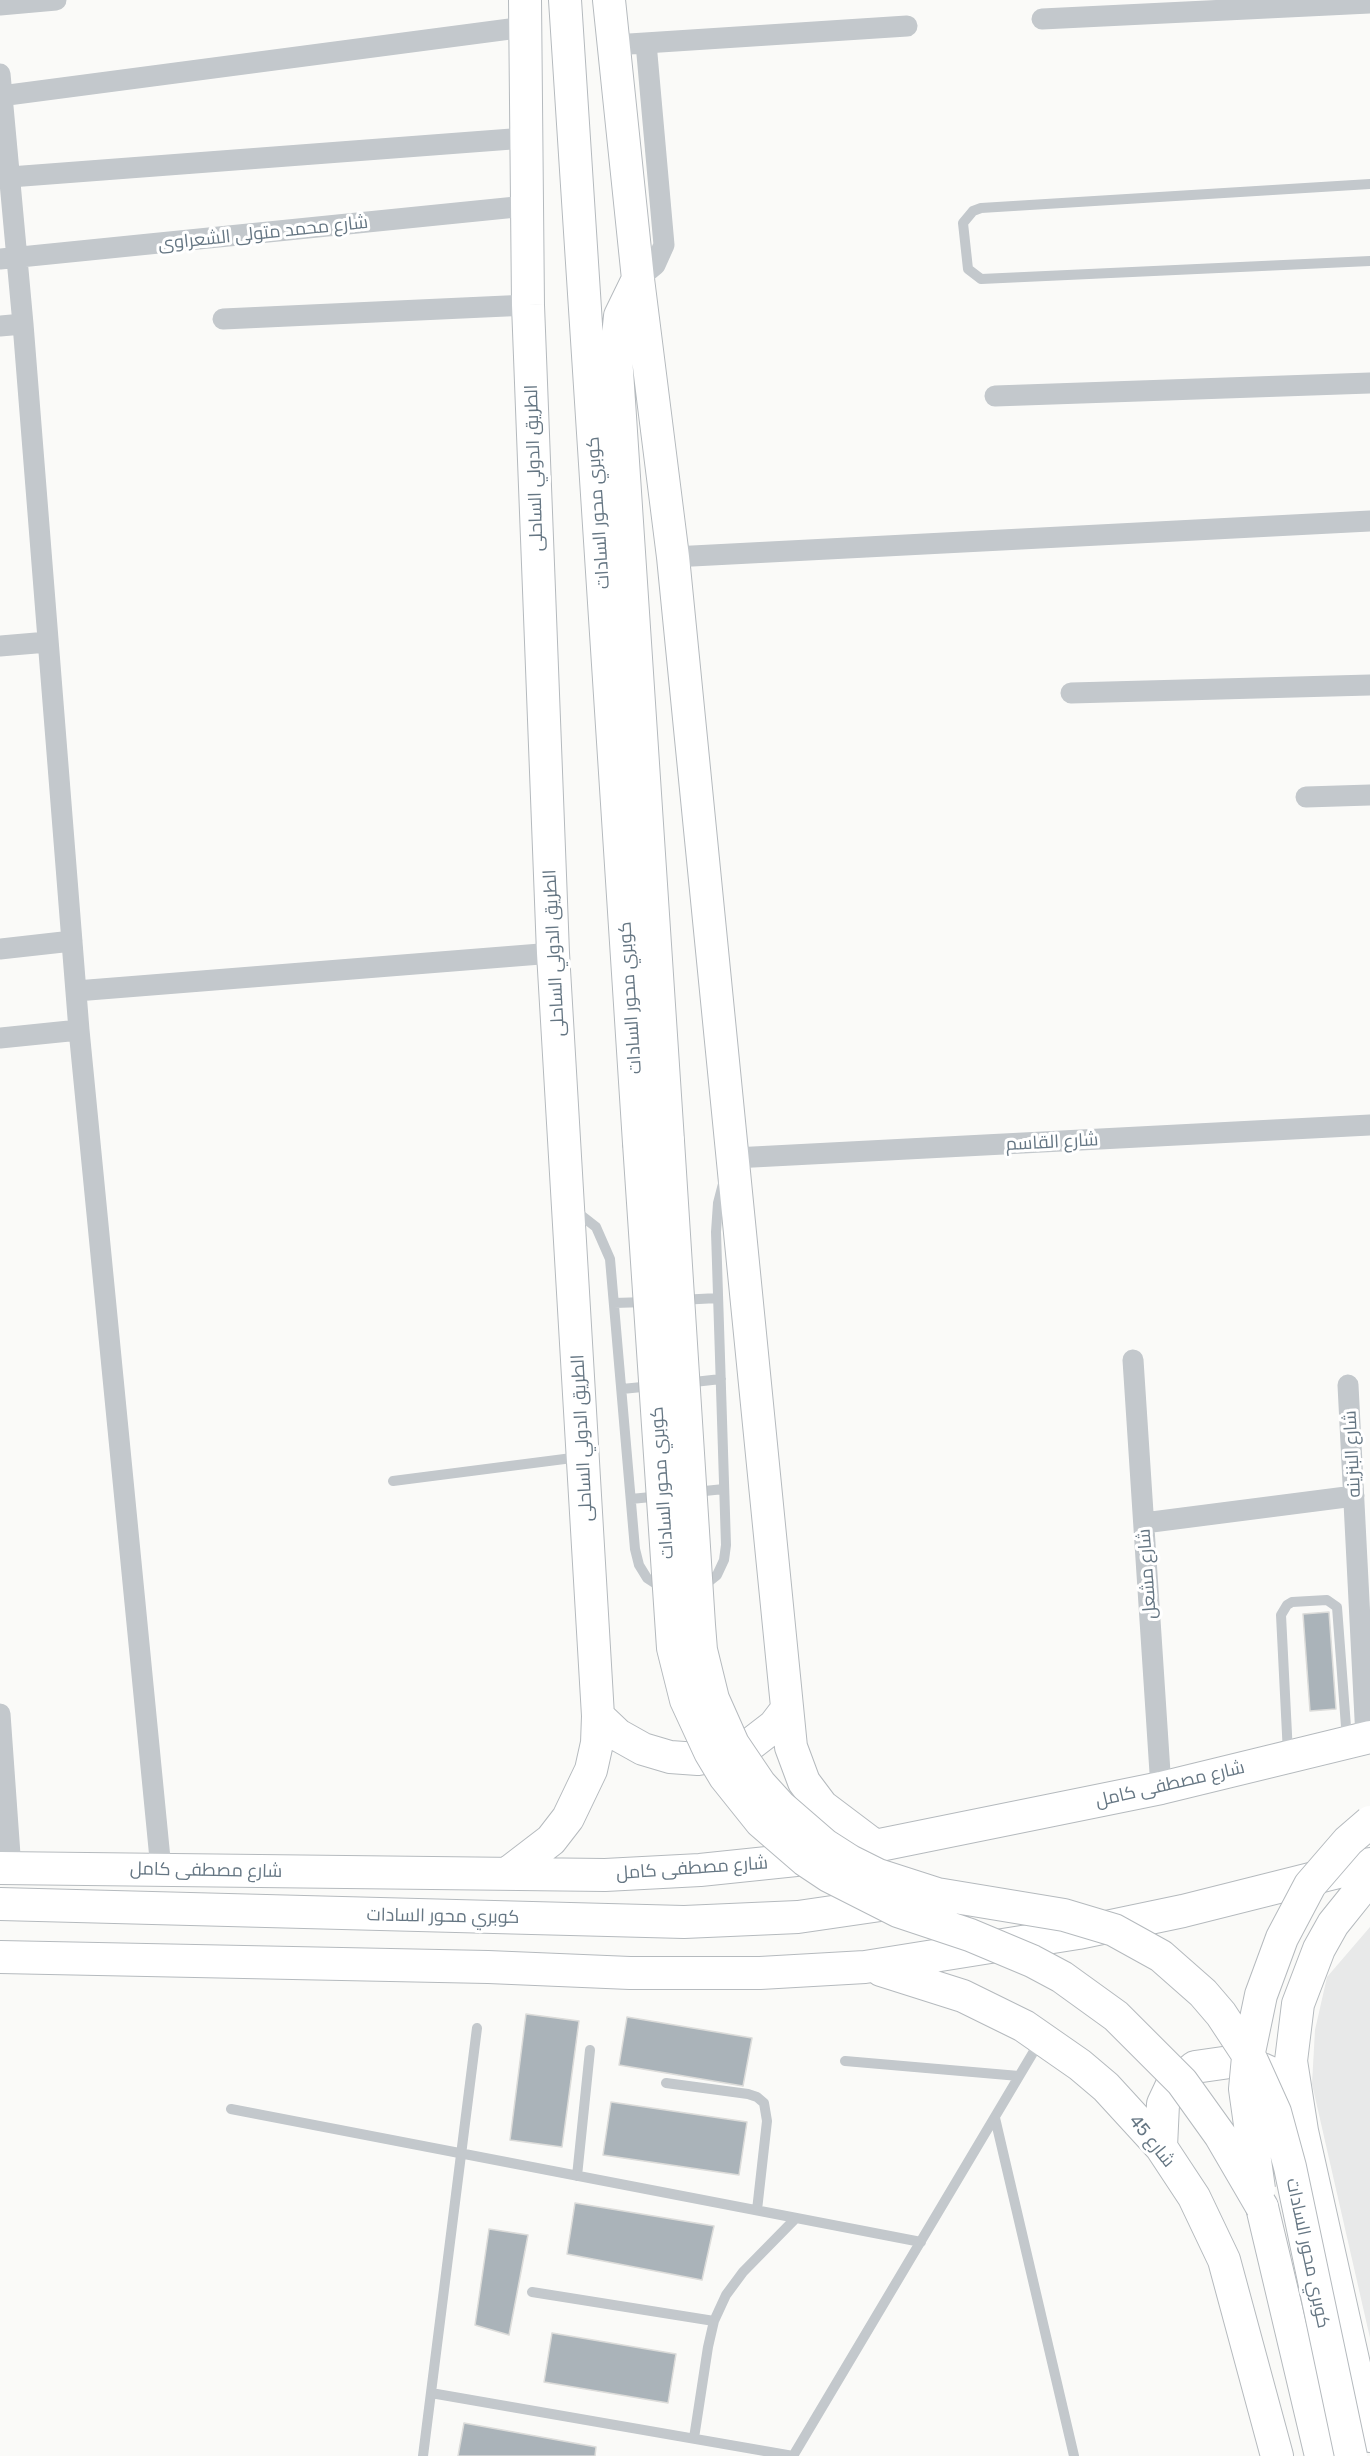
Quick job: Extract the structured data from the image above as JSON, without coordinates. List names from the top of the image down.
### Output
{
  "streets": {
    "main road": [
      "الطريق الدولي الساحلى",
      "كوبري محور السادات",
      "شارع مصطفى كامل",
      "شارع 45"
    ],
    "street": [
      "شارع محمد متولى الشعراوى",
      "شارع القاسم",
      "شارع البنزينه",
      "شارع مشعل"
    ]
  },
  "crossings": [
    ["شارع محمد متولى الشعراوى", "الطريق الدولي الساحلى"],
    ["الطريق الدولي الساحلى", "شارع مصطفى كامل"],
    ["شارع البنزينه", "شارع مصطفى كامل"],
    ["شارع مشعل", "شارع مصطفى كامل"]
  ]
}
